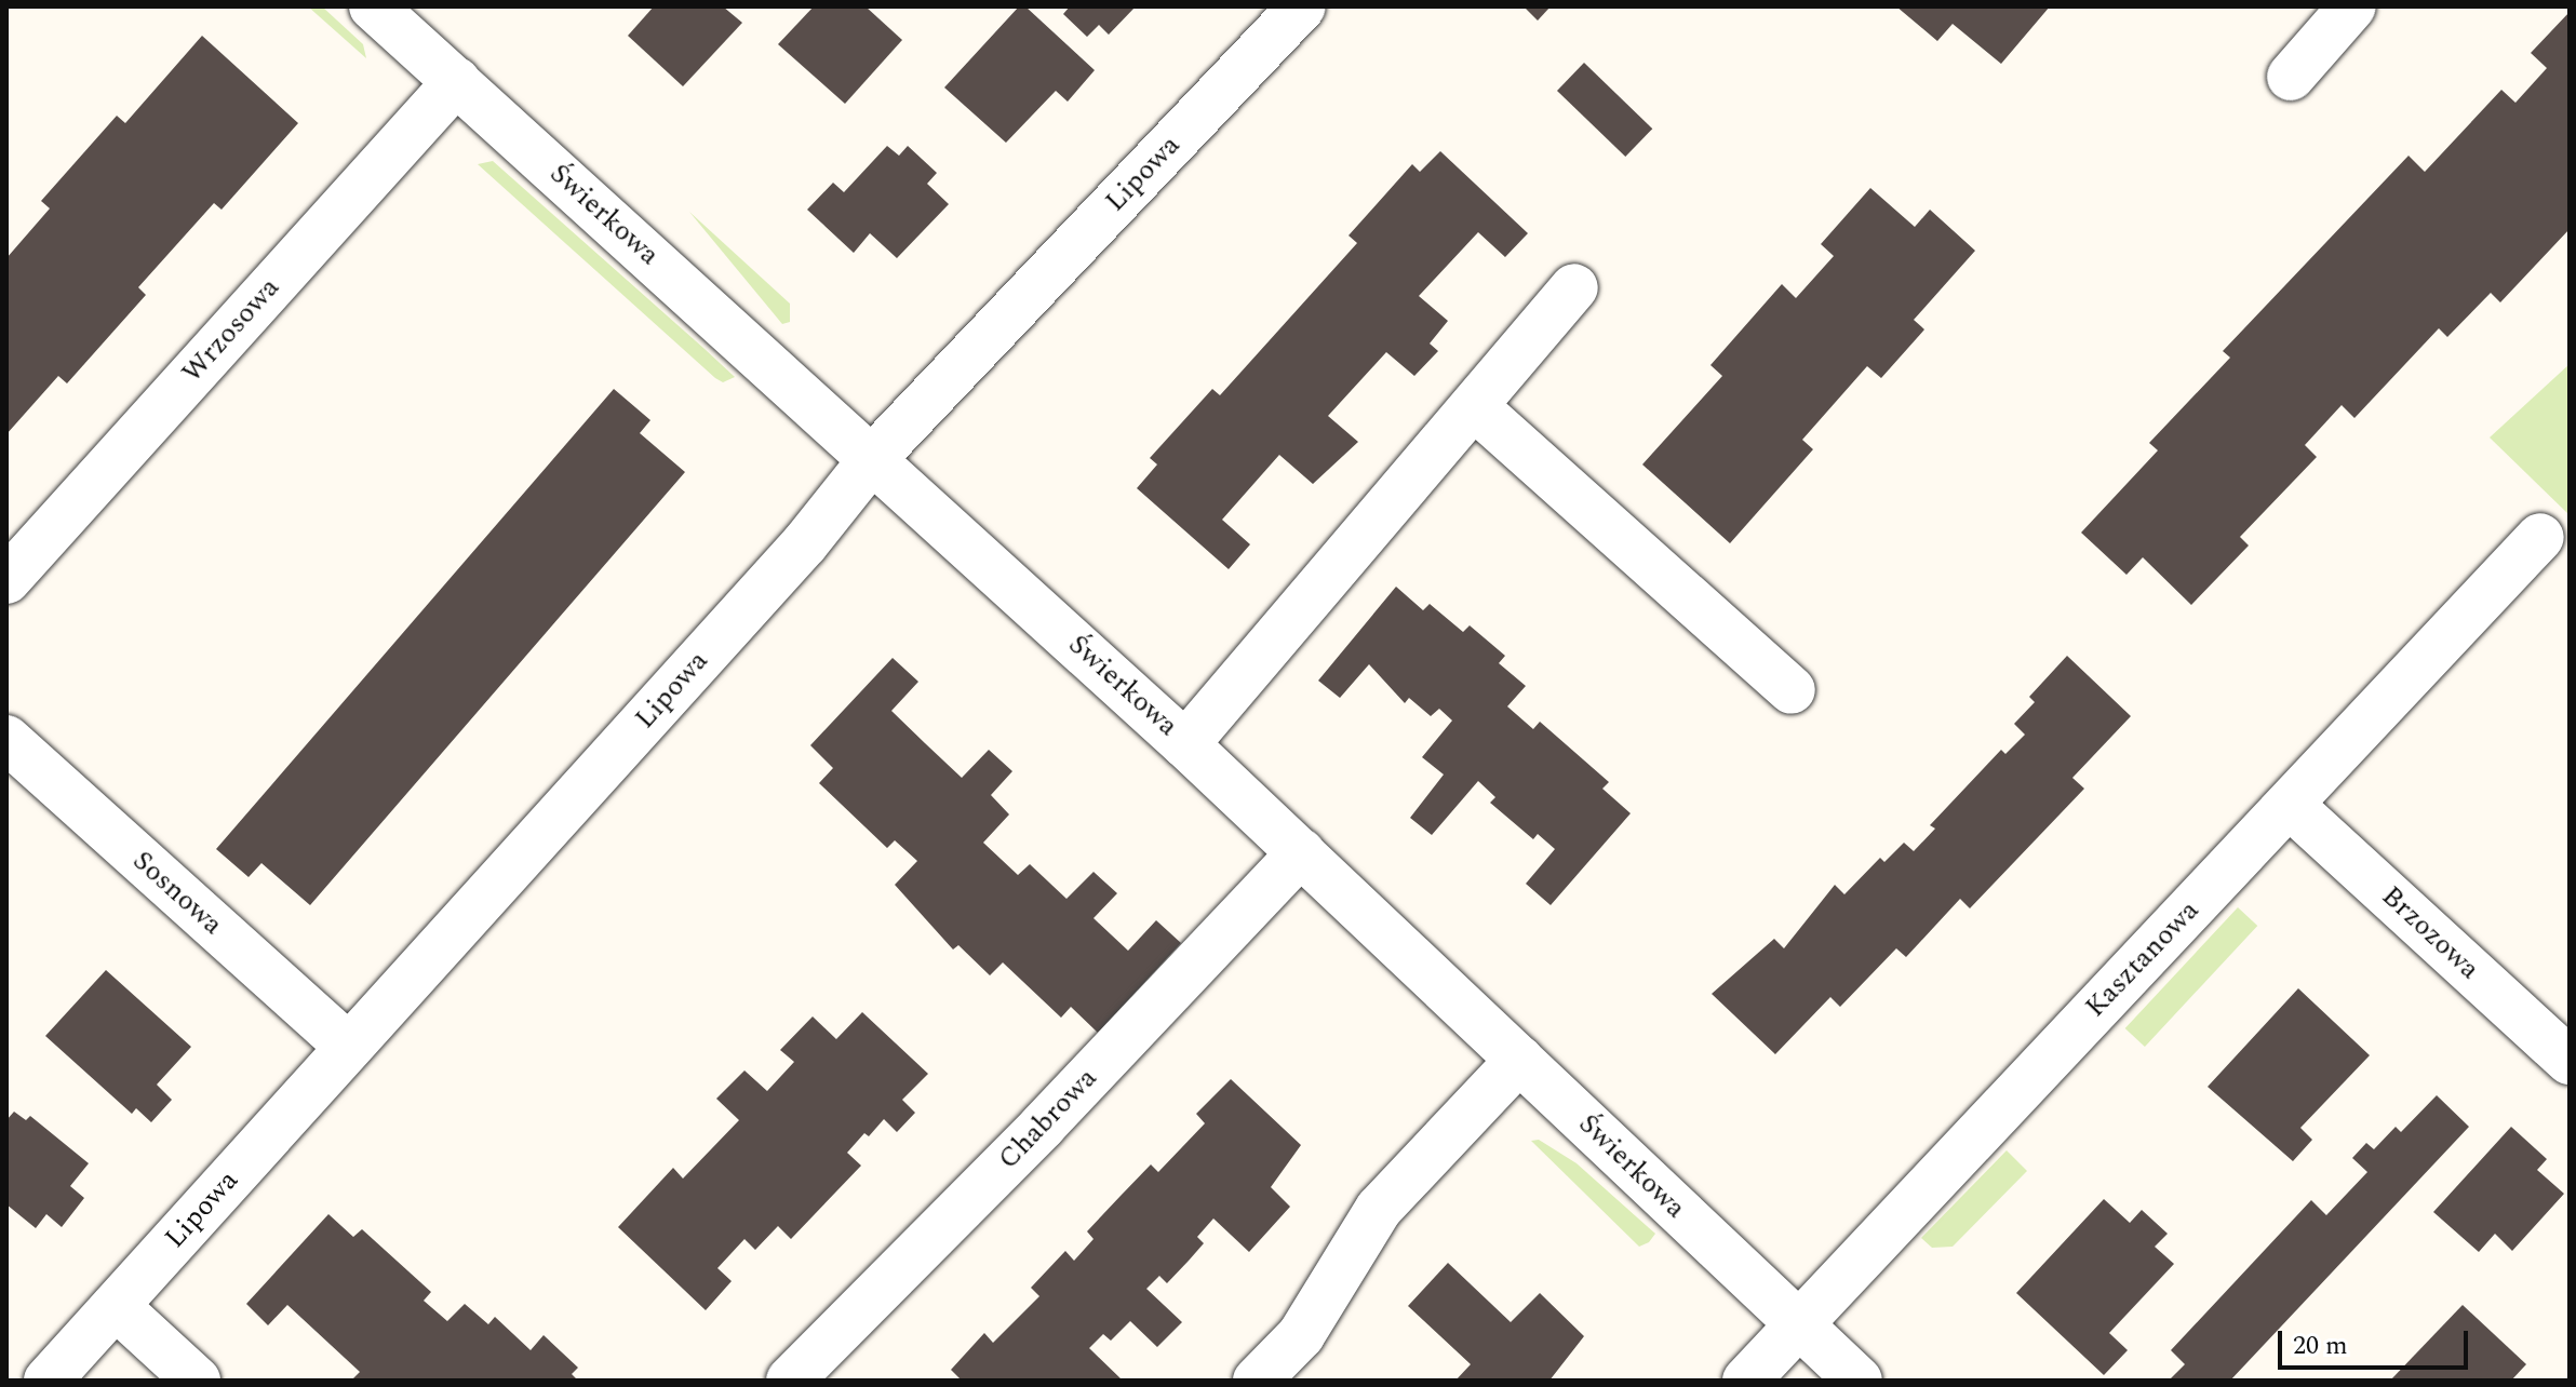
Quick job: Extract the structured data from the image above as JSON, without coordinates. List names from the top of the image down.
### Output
{
  "streets": {
    "street": [
      "Lipowa",
      "Świerkowa",
      "Wrzosowa",
      "Sosnowa",
      "Brzozowa",
      "Kasztanowa",
      "Chabrowa"
    ]
  },
  "crossings": [
    ["Lipowa", "Świerkowa"],
    ["Lipowa", "Sosnowa"],
    ["Świerkowa", "Wrzosowa"],
    ["Świerkowa", "Kasztanowa"],
    ["Świerkowa", "Chabrowa"],
    ["Brzozowa", "Kasztanowa"]
  ],
  "scale_bar": "20 m"
}
